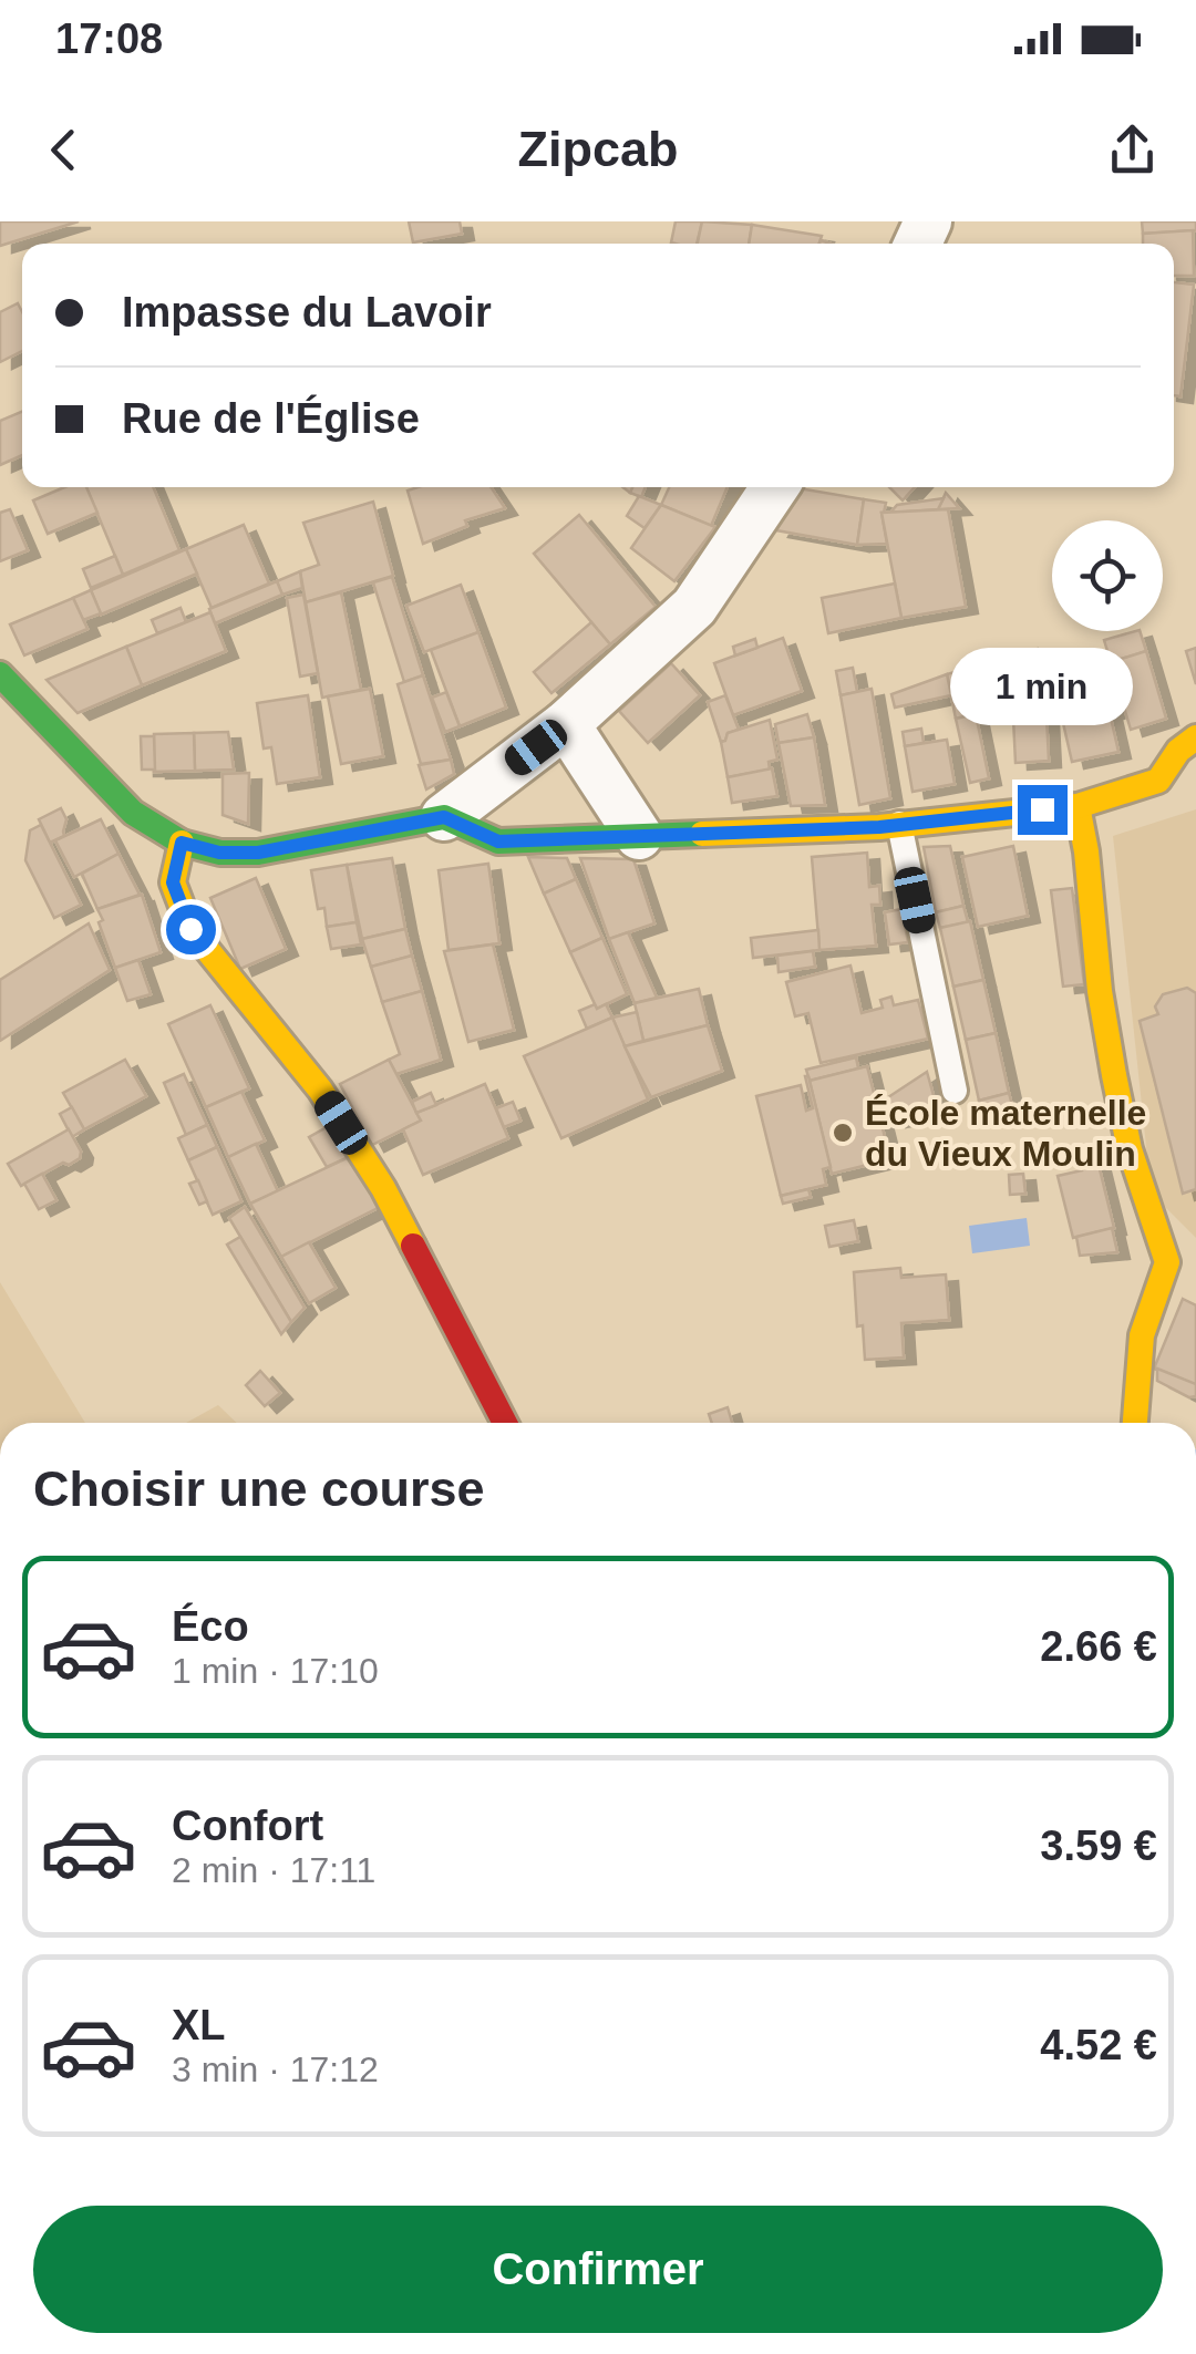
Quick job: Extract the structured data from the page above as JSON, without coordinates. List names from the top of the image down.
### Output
{
  "places": ["École maternelle du Vieux Moulin"],
  "page": {
    "status": "17:08",
    "header": "Zipcab",
    "banner": ["Impasse du Lavoir", "Rue de l'Église"],
    "bubble": "1 min",
    "heading": "Choisir une course",
    "list": [
      {
        "name": "Éco",
        "note": "1 min · 17:10",
        "value": "2.66 €"
      },
      {
        "name": "Confort",
        "note": "2 min · 17:11",
        "value": "3.59 €"
      },
      {
        "name": "XL",
        "note": "3 min · 17:12",
        "value": "4.52 €"
      }
    ],
    "buttons": "Confirmer"
  }
}
